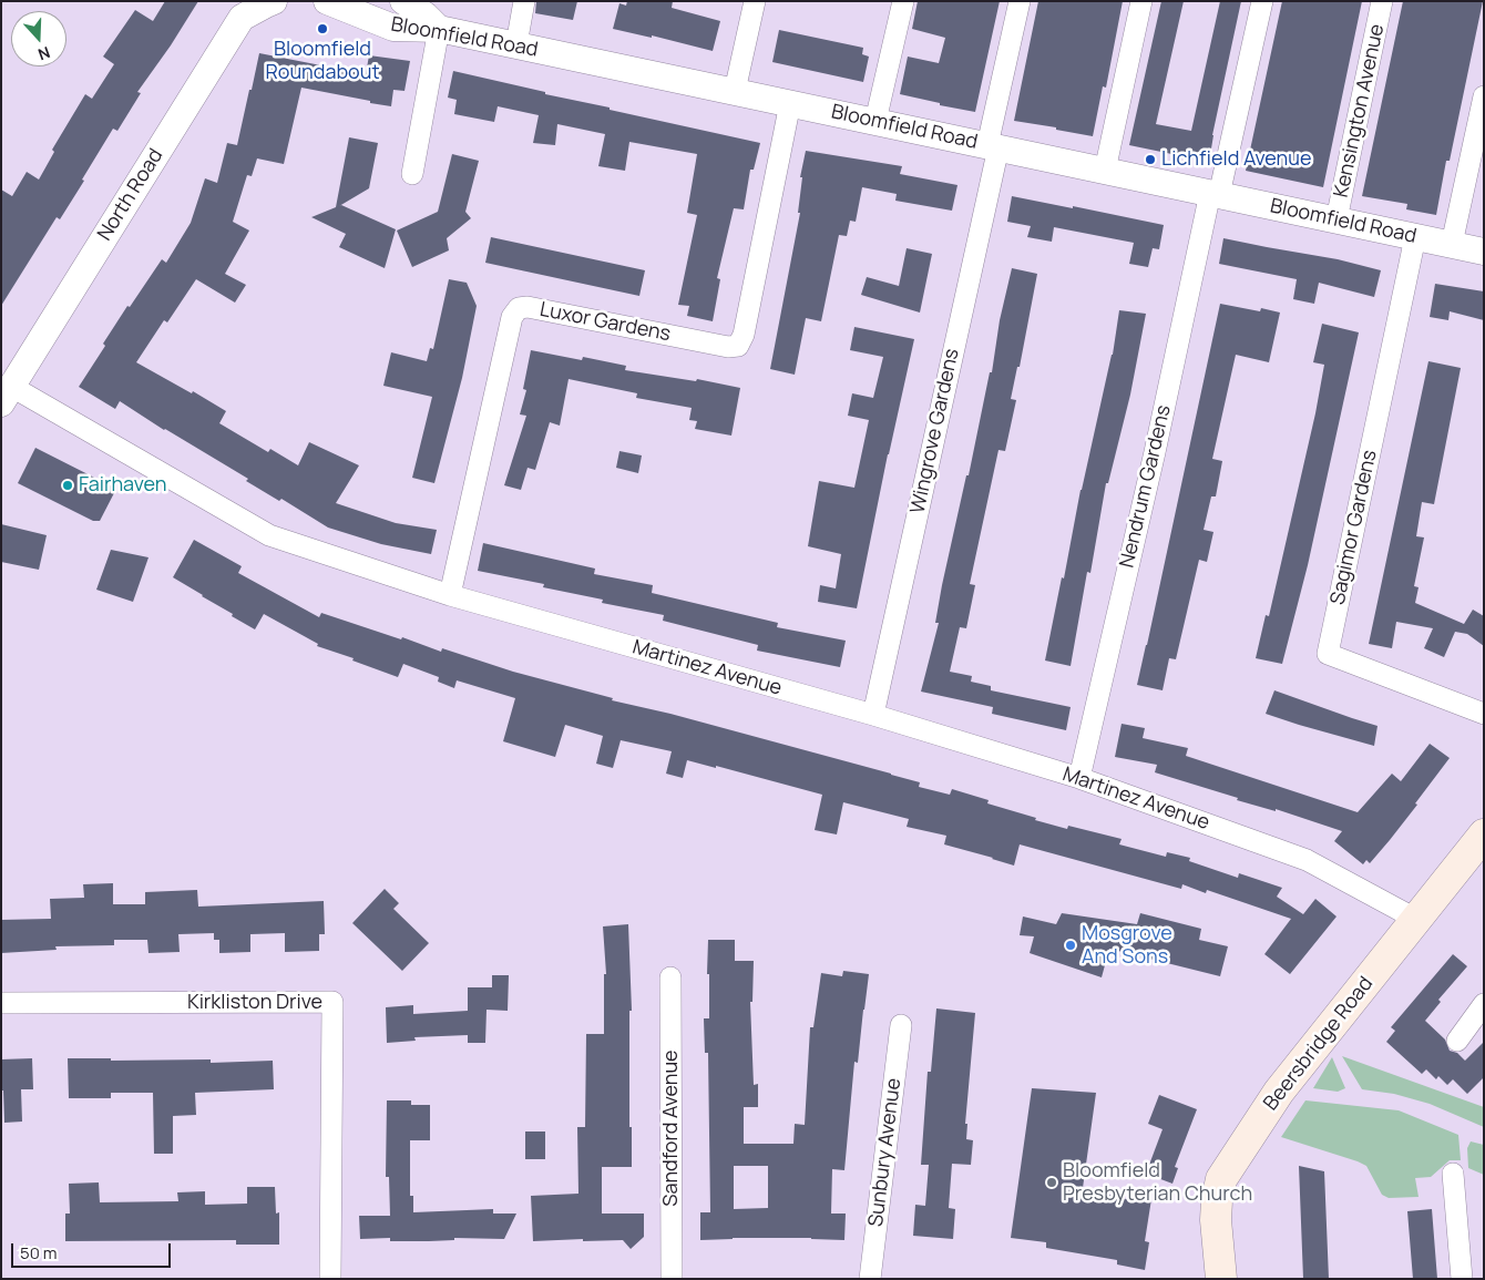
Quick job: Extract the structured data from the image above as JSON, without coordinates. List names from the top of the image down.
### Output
{
  "streets": {
    "main road": ["Beersbridge Road"],
    "street": [
      "Bloomfield Road",
      "Kensington Avenue",
      "North Road",
      "Luxor Gardens",
      "Wingrove Gardens",
      "Nendrum Gardens",
      "Sagimor Gardens",
      "Martinez Avenue",
      "Kirkliston Drive",
      "Sandford Avenue",
      "Sunbury Avenue"
    ]
  },
  "crossings": [
    ["Bloomfield Road", "Kensington Avenue"],
    ["Bloomfield Road", "Luxor Gardens"],
    ["Bloomfield Road", "Wingrove Gardens"],
    ["Bloomfield Road", "Nendrum Gardens"],
    ["Bloomfield Road", "Sagimor Gardens"],
    ["North Road", "Martinez Avenue"],
    ["Luxor Gardens", "Martinez Avenue"],
    ["Wingrove Gardens", "Martinez Avenue"],
    ["Nendrum Gardens", "Martinez Avenue"],
    ["Martinez Avenue", "Beersbridge Road"]
  ],
  "places": [
    "Bloomfield Roundabout",
    "Lichfield Avenue",
    "Fairhaven",
    "Mosgrove And Sons",
    "Bloomfield Presbyterian Church"
  ],
  "scale_bar": "50 m",
  "north": "bottom"
}
